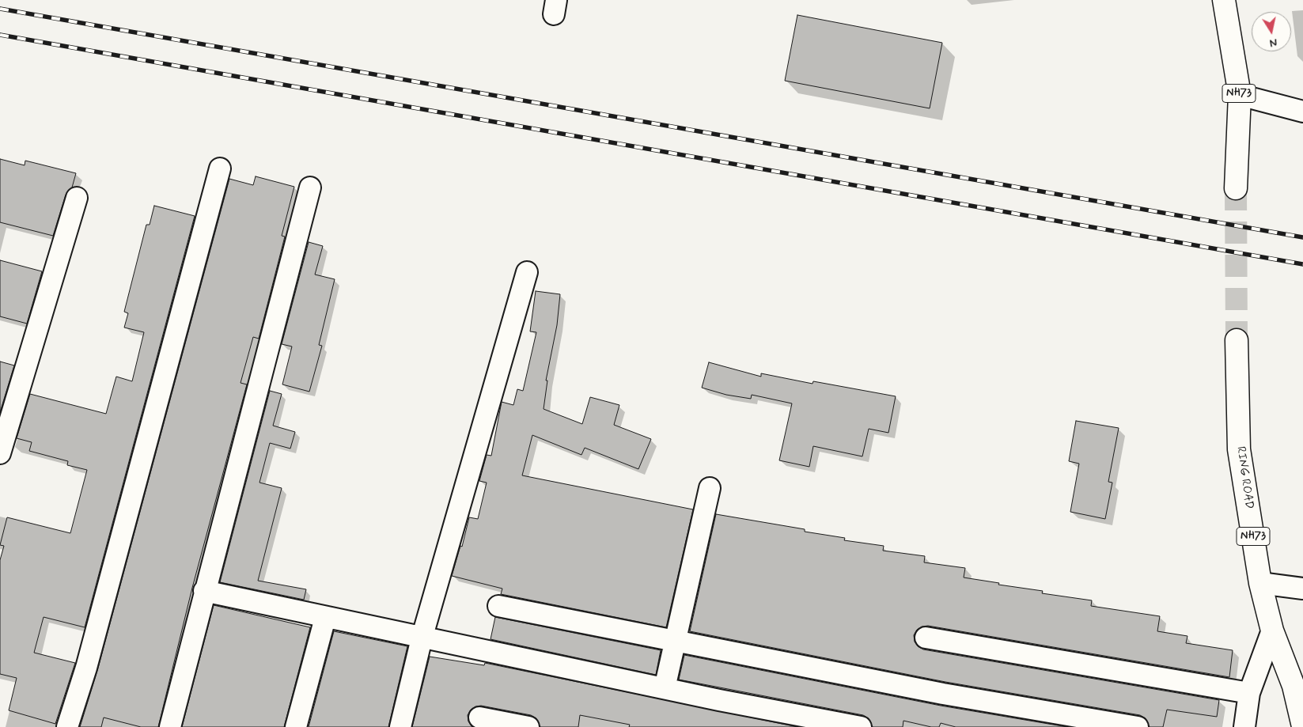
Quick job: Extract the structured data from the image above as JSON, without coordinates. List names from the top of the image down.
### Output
{
  "streets": {
    "highway": ["NH73", "RING ROAD"]
  },
  "north": "bottom"
}
